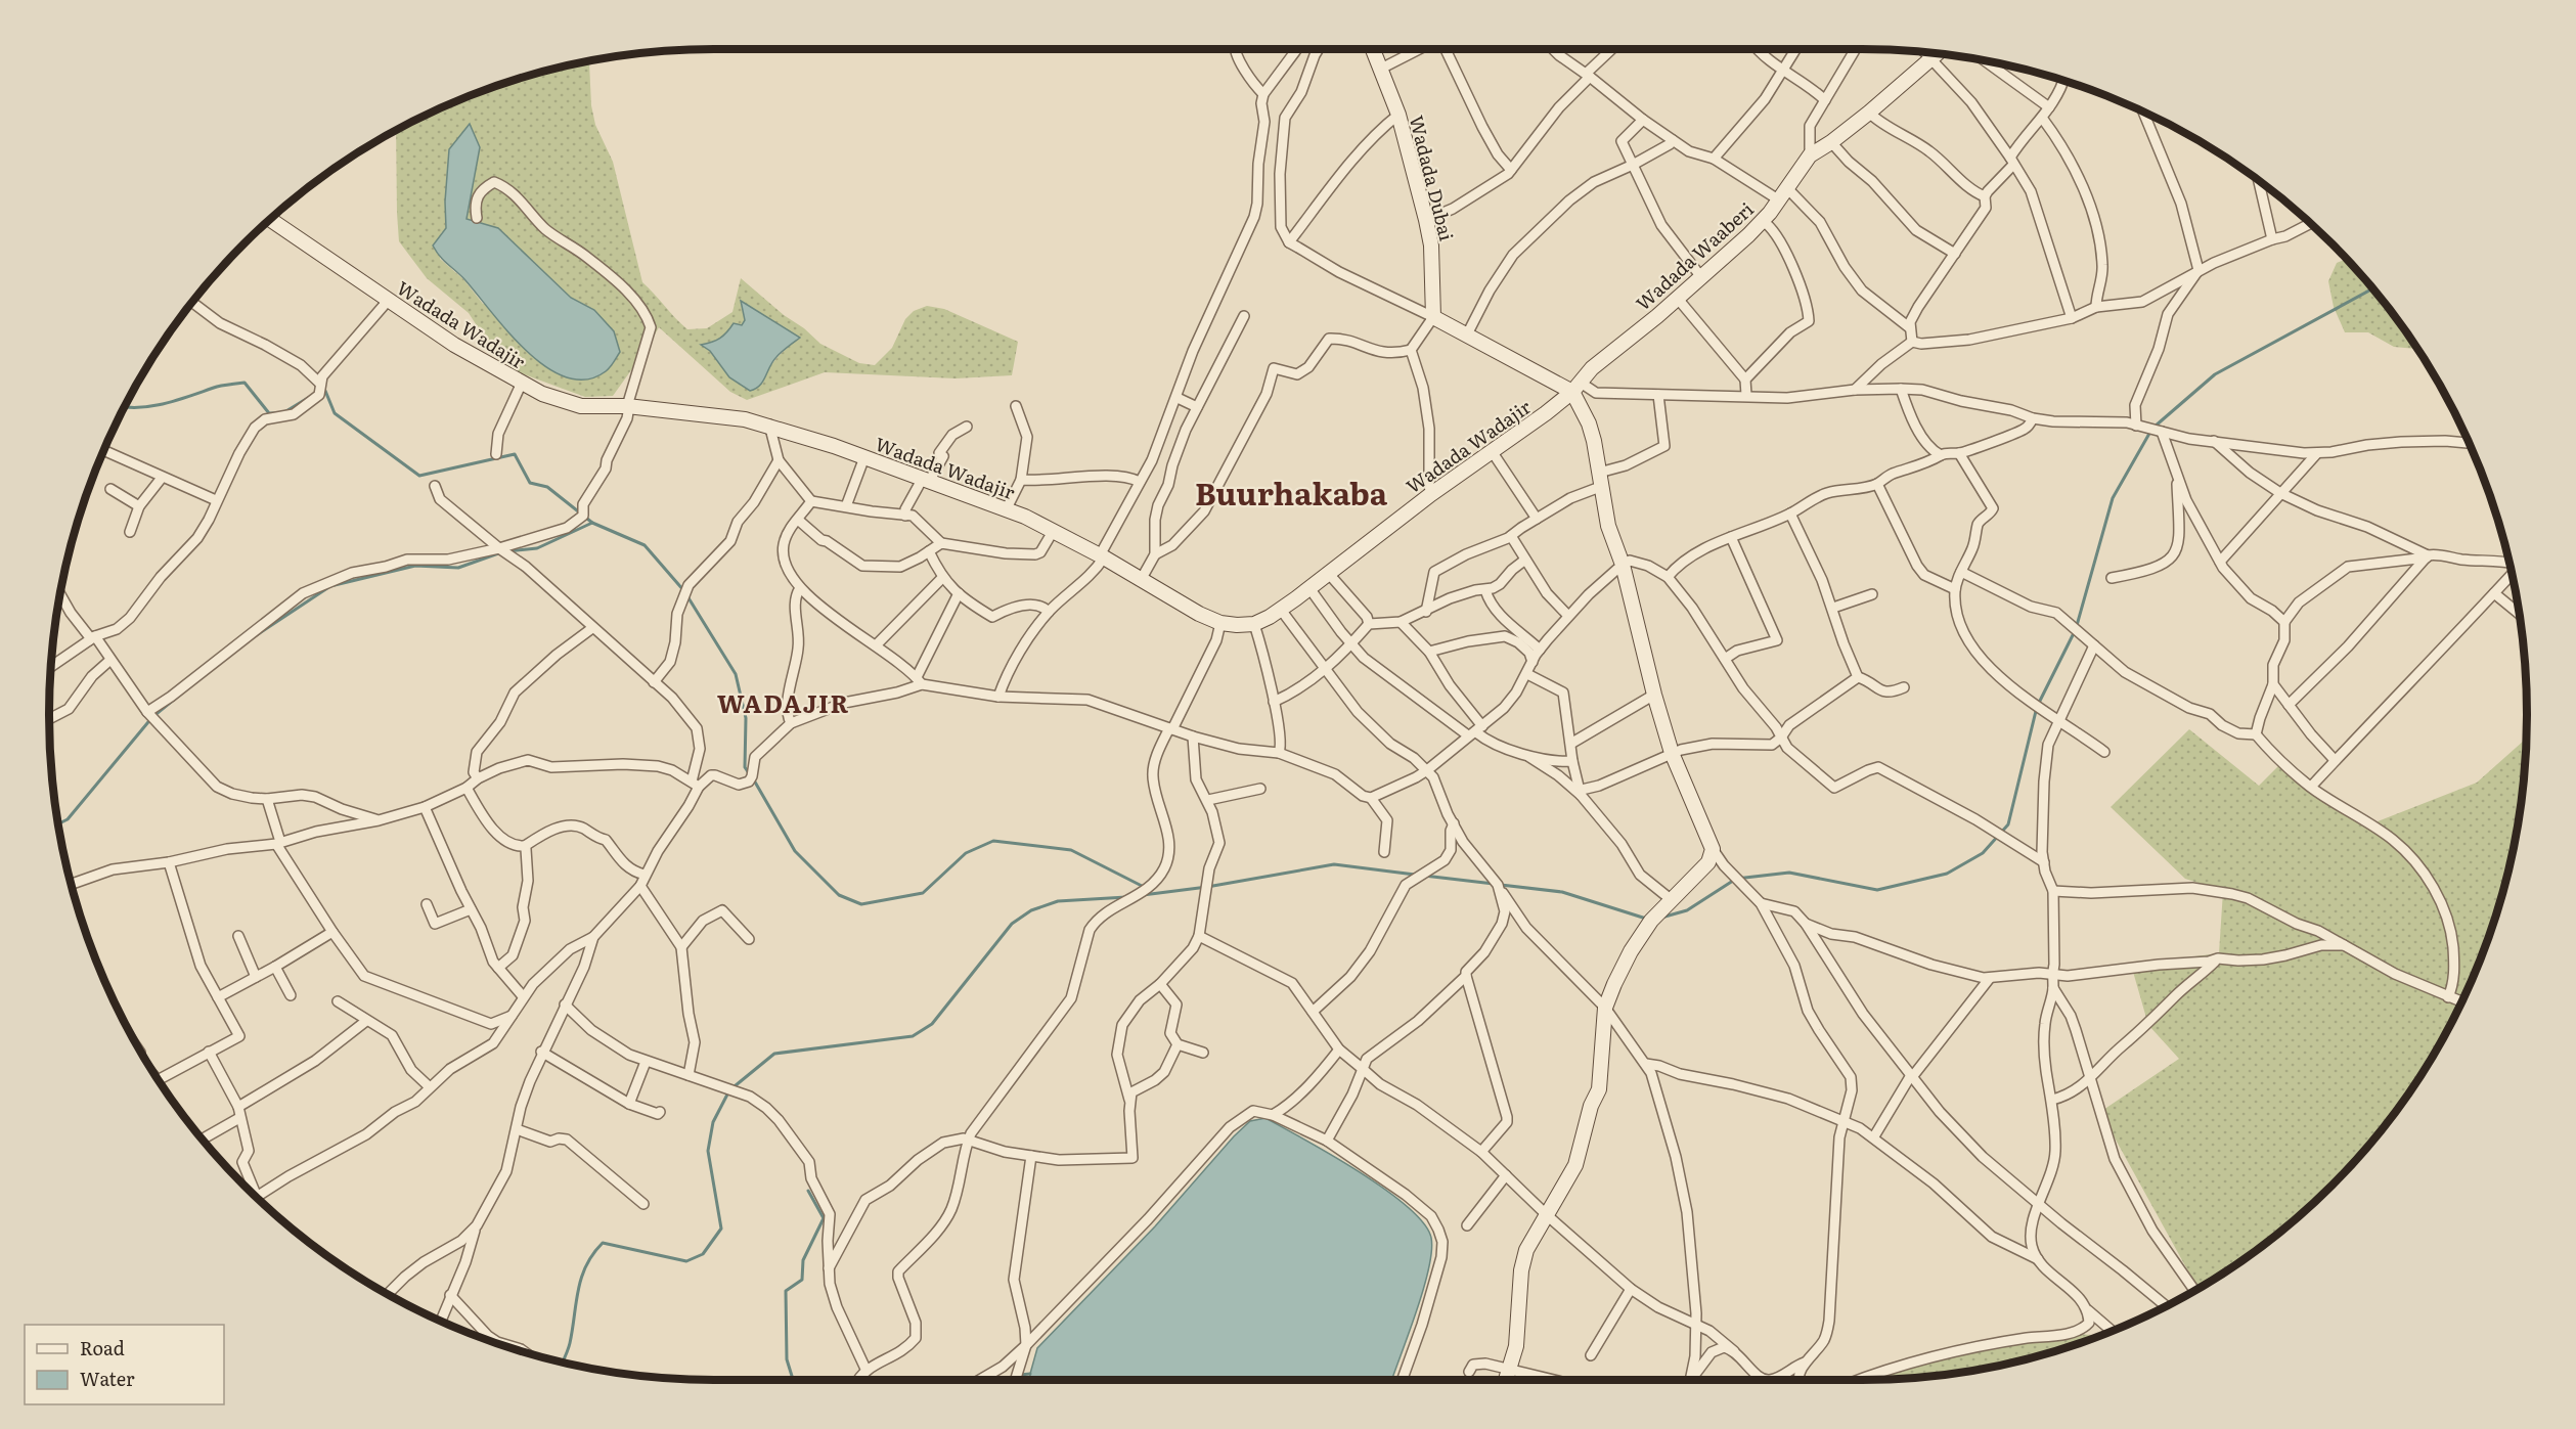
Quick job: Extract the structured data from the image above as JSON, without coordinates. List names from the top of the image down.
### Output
{
  "streets": {
    "street": ["Wadada Dubai", "Wadada Waaberi", "Wadada Wadajir"]
  },
  "crossings": [
    ["Wadada Waaberi", "Wadada Wadajir"]
  ],
  "districts": ["Buurhakaba", "WADAJIR"],
  "legend": ["Road", "Water"]
}
